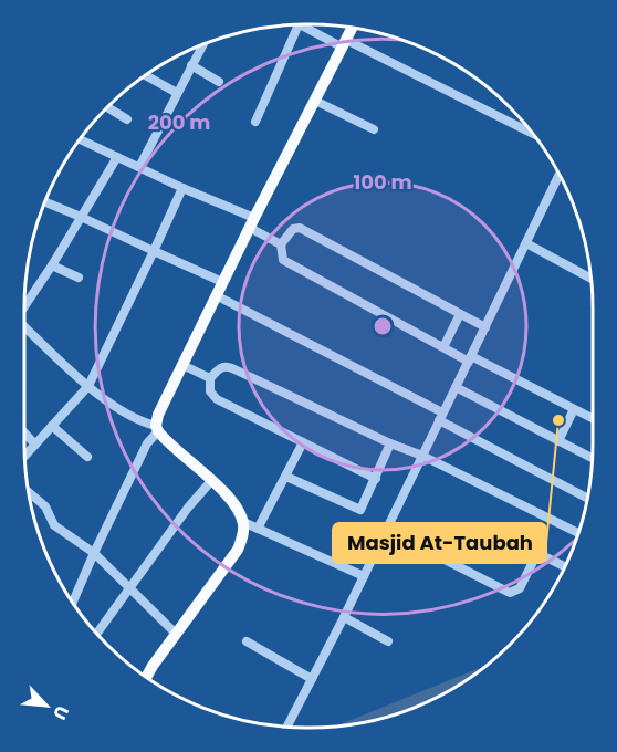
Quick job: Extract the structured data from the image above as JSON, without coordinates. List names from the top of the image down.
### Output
{
  "places": ["Masjid At-Taubah"],
  "north": "bottom right",
  "rings": ["200 m", "100 m"]
}
